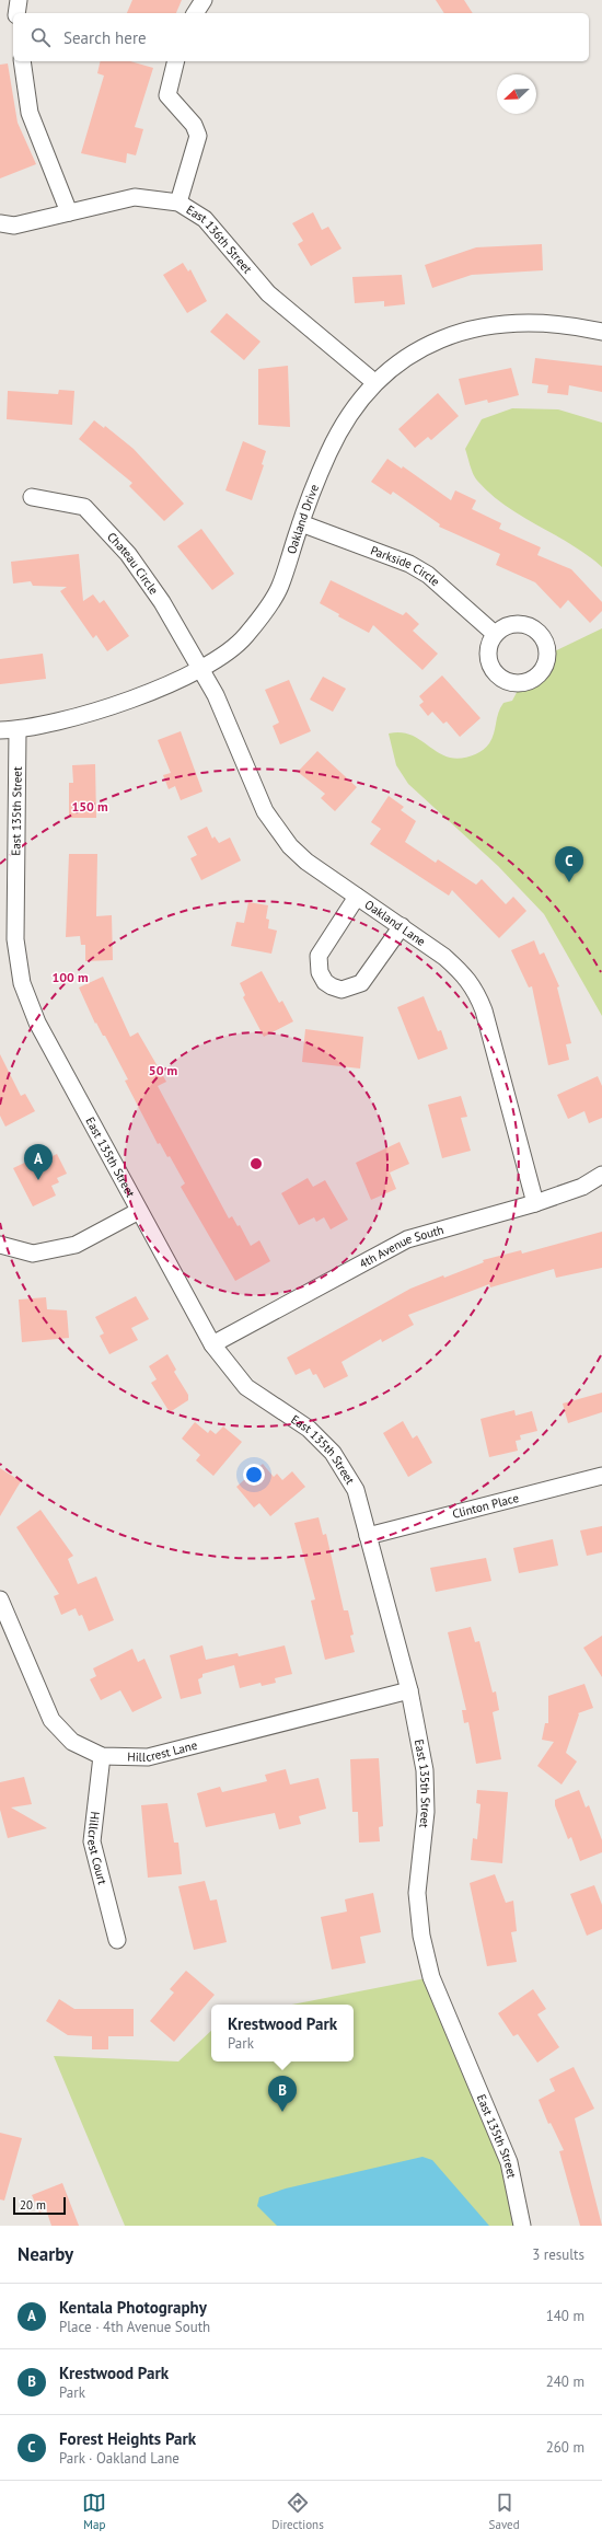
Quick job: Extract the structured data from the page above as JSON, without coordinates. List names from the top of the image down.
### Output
{
  "streets": {
    "street": [
      "East 136th Street",
      "Oakland Drive",
      "Chateau Circle",
      "Parkside Circle",
      "East 135th Street",
      "Oakland Lane",
      "4th Avenue South",
      "Clinton Place",
      "Hillcrest Lane",
      "Hillcrest Court"
    ]
  },
  "crossings": [
    ["East 136th Street", "Oakland Drive"],
    ["Oakland Drive", "Chateau Circle"],
    ["Oakland Drive", "Parkside Circle"],
    ["Oakland Drive", "East 135th Street"],
    ["Oakland Drive", "Oakland Lane"],
    ["Chateau Circle", "Oakland Lane"],
    ["East 135th Street", "4th Avenue South"],
    ["East 135th Street", "Clinton Place"],
    ["East 135th Street", "Hillcrest Lane"],
    ["Oakland Lane", "4th Avenue South"],
    ["Hillcrest Lane", "Hillcrest Court"]
  ],
  "scale_bar": "20 m",
  "north": "bottom left",
  "page": {
    "search": "Search here",
    "pins": ["C", "A", "B"],
    "popup": ["Krestwood Park", "Park"],
    "scale": "20 m",
    "heading": ["Nearby", "3 results"],
    "list": [
      {
        "mark": "A",
        "name": "Kentala Photography",
        "note": "Place · 4th Avenue South",
        "value": "140 m"
      },
      {
        "mark": "B",
        "name": "Krestwood Park",
        "note": "Park",
        "value": "240 m"
      },
      {
        "mark": "C",
        "name": "Forest Heights Park",
        "note": "Park · Oakland Lane",
        "value": "260 m"
      }
    ],
    "nav": ["Map", "Directions", "Saved"]
  },
  "rings": ["150 m", "100 m", "50 m"]
}
